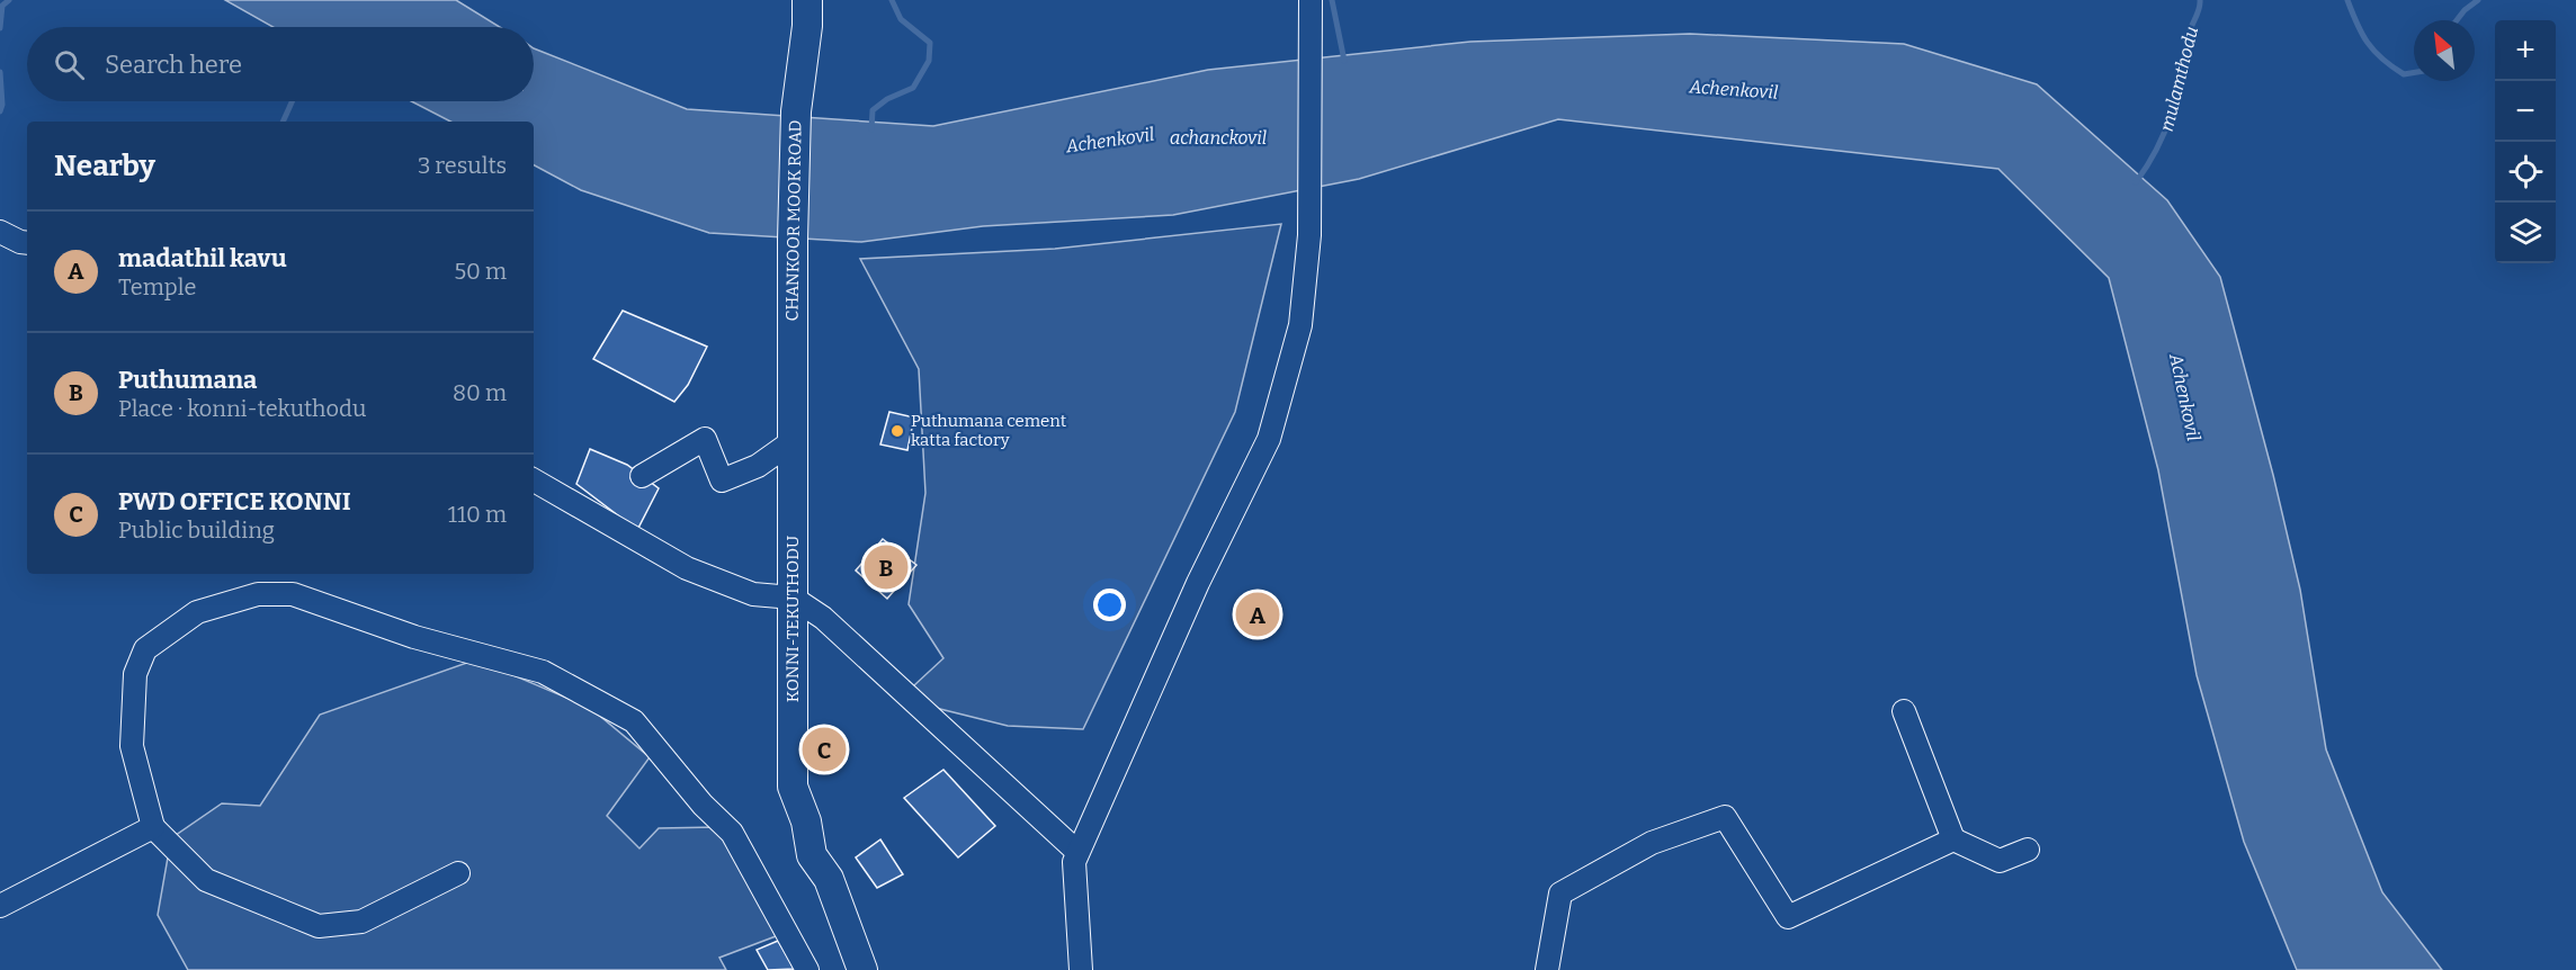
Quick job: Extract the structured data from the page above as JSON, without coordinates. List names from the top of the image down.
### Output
{
  "streets": {
    "main road": ["CHANKOOR MOOK ROAD", "KONNI-TEKUTHODU"]
  },
  "crossings": [
    ["CHANKOOR MOOK ROAD", "KONNI-TEKUTHODU"]
  ],
  "water": ["mulamthodu", "Achenkovil", "achanckovil"],
  "places": ["Puthumana cement katta factory"],
  "north": "top left",
  "page": {
    "map_buttons": ["+", "−"],
    "search": "Search here",
    "heading": ["Nearby", "3 results"],
    "list": [
      {
        "mark": "A",
        "name": "madathil kavu",
        "note": "Temple",
        "value": "50 m"
      },
      {
        "mark": "B",
        "name": "Puthumana",
        "note": "Place · konni-tekuthodu",
        "value": "80 m"
      },
      {
        "mark": "C",
        "name": "PWD OFFICE KONNI",
        "note": "Public building",
        "value": "110 m"
      }
    ],
    "pins": ["B", "A", "C"]
  }
}
